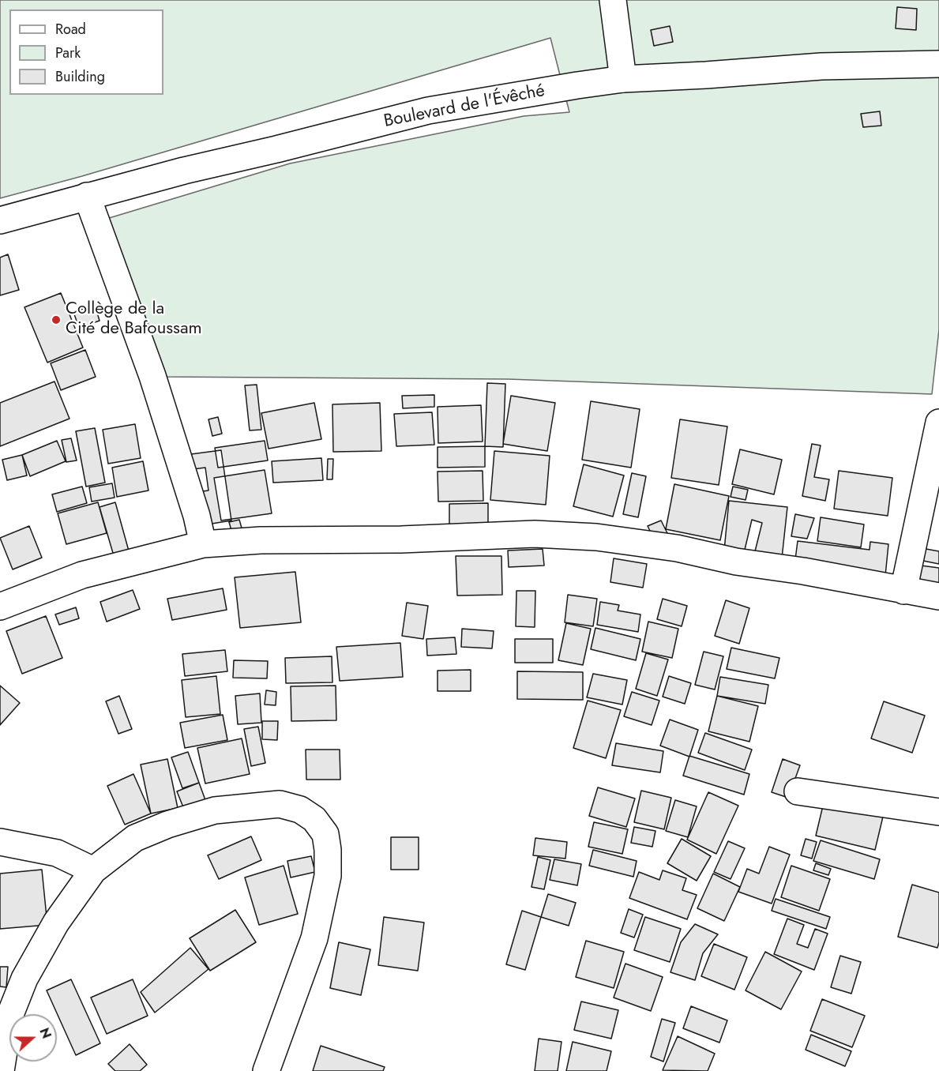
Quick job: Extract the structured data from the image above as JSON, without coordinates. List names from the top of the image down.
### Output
{
  "streets": {
    "street": ["Boulevard de l'Évêché"]
  },
  "places": ["Collège de la Cité de Bafoussam"],
  "legend": ["Road", "Park", "Building"],
  "north": "right"
}
